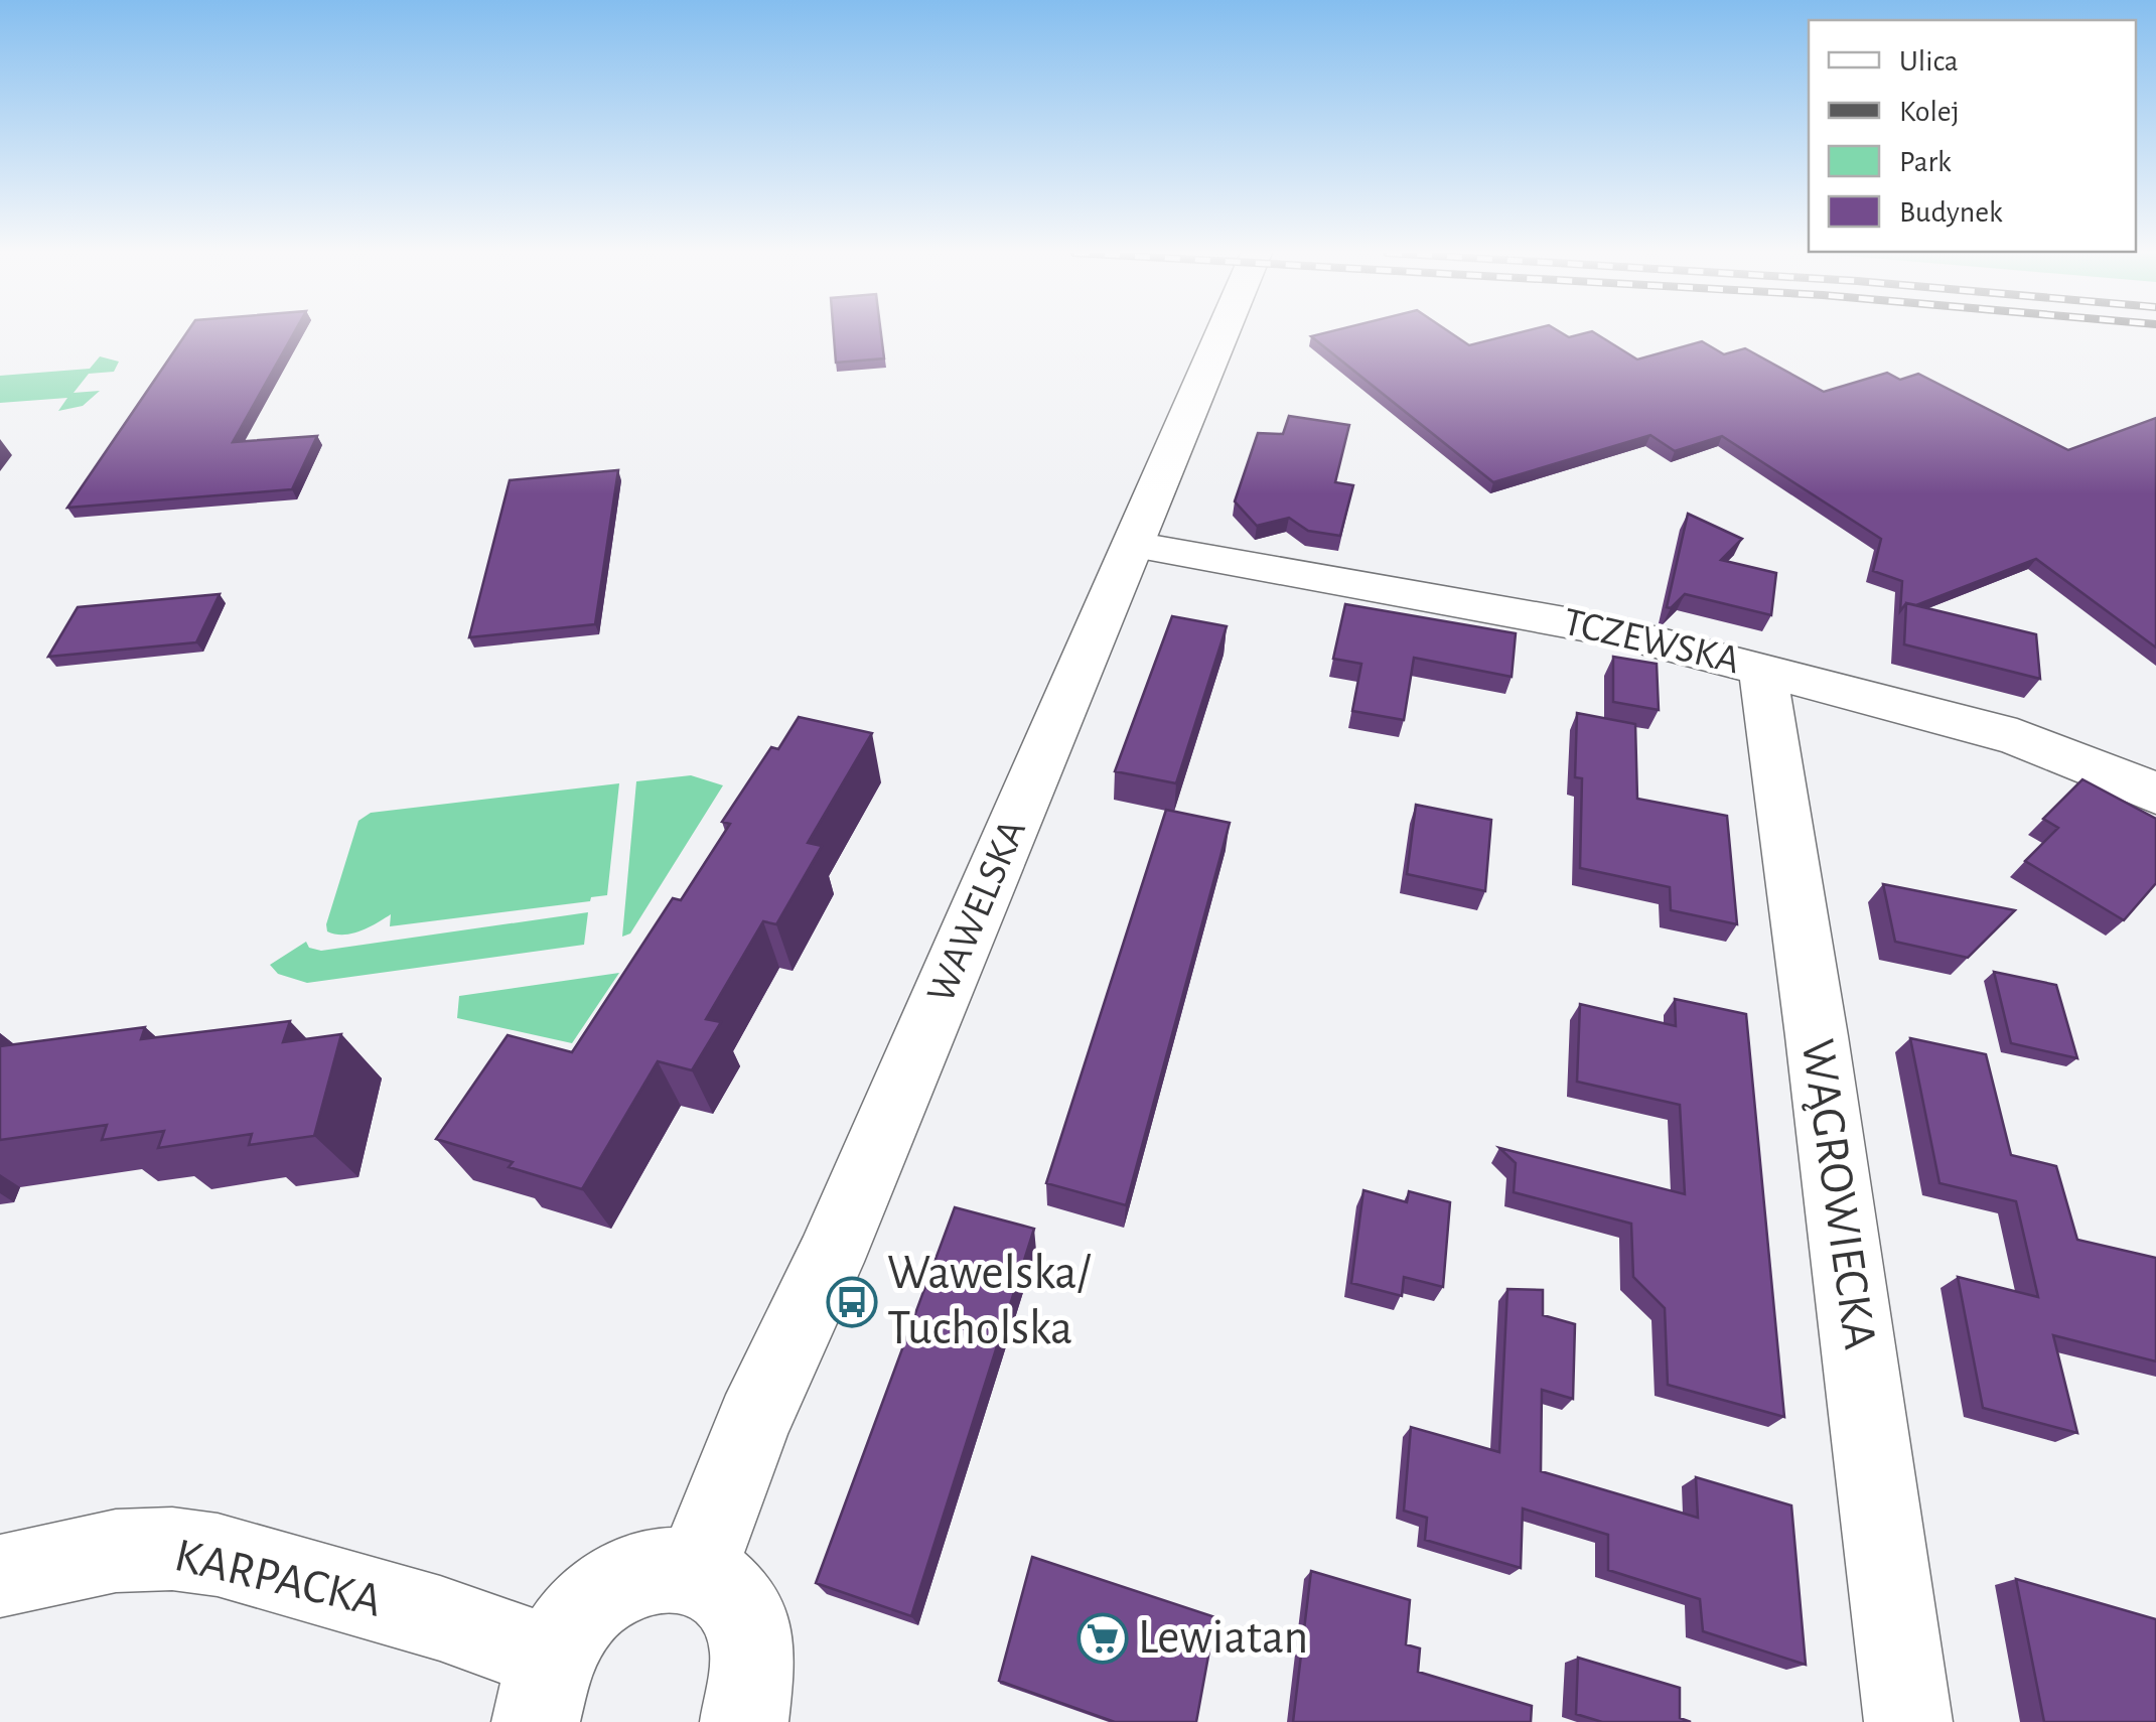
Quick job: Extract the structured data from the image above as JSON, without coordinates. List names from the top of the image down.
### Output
{
  "streets": {
    "street": [
      "TCZEWSKA",
      "WAWELSKA",
      "WĄGROWIECKA",
      "KARPACKA"
    ]
  },
  "crossings": [
    ["TCZEWSKA", "WAWELSKA"],
    ["TCZEWSKA", "WĄGROWIECKA"]
  ],
  "places": {
    "bus stop": ["Wawelska/ Tucholska"],
    "supermarket": ["Lewiatan"]
  },
  "legend": [
    "Ulica",
    "Kolej",
    "Park",
    "Budynek"
  ]
}
